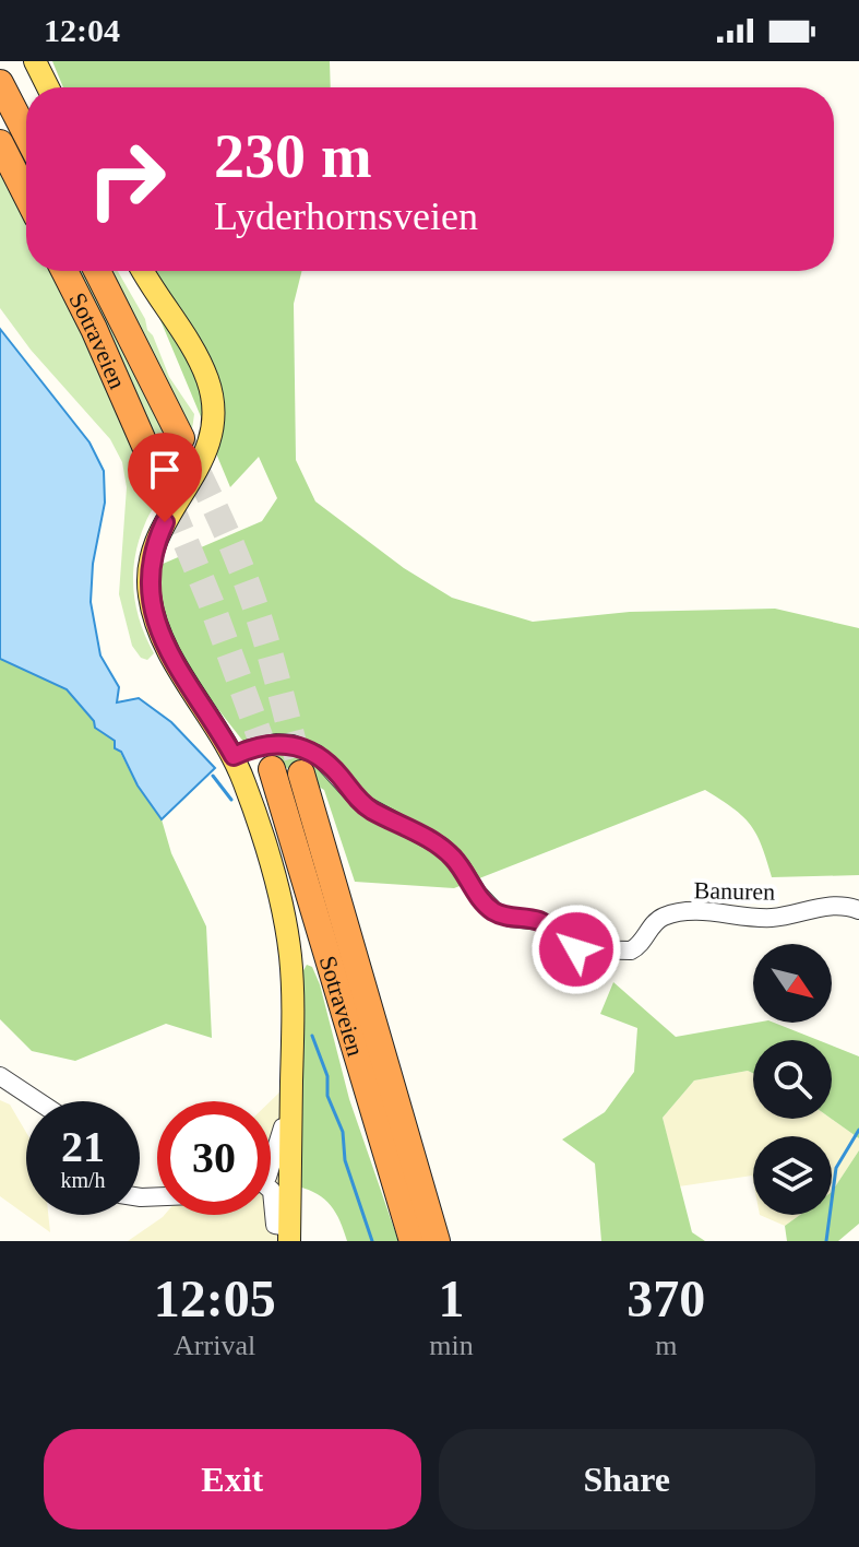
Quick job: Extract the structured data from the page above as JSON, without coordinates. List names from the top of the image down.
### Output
{
  "streets": {
    "highway": ["Sotraveien"],
    "street": ["Banuren"]
  },
  "north": "bottom right",
  "page": {
    "status": "12:04",
    "turn": ["230 m", "Lyderhornsveien"],
    "speed": "21 km/h",
    "limit": "30",
    "eta": [
      "12:05",
      "Arrival",
      "1",
      "min",
      "370",
      "m"
    ],
    "buttons": ["Exit", "Share"]
  }
}
